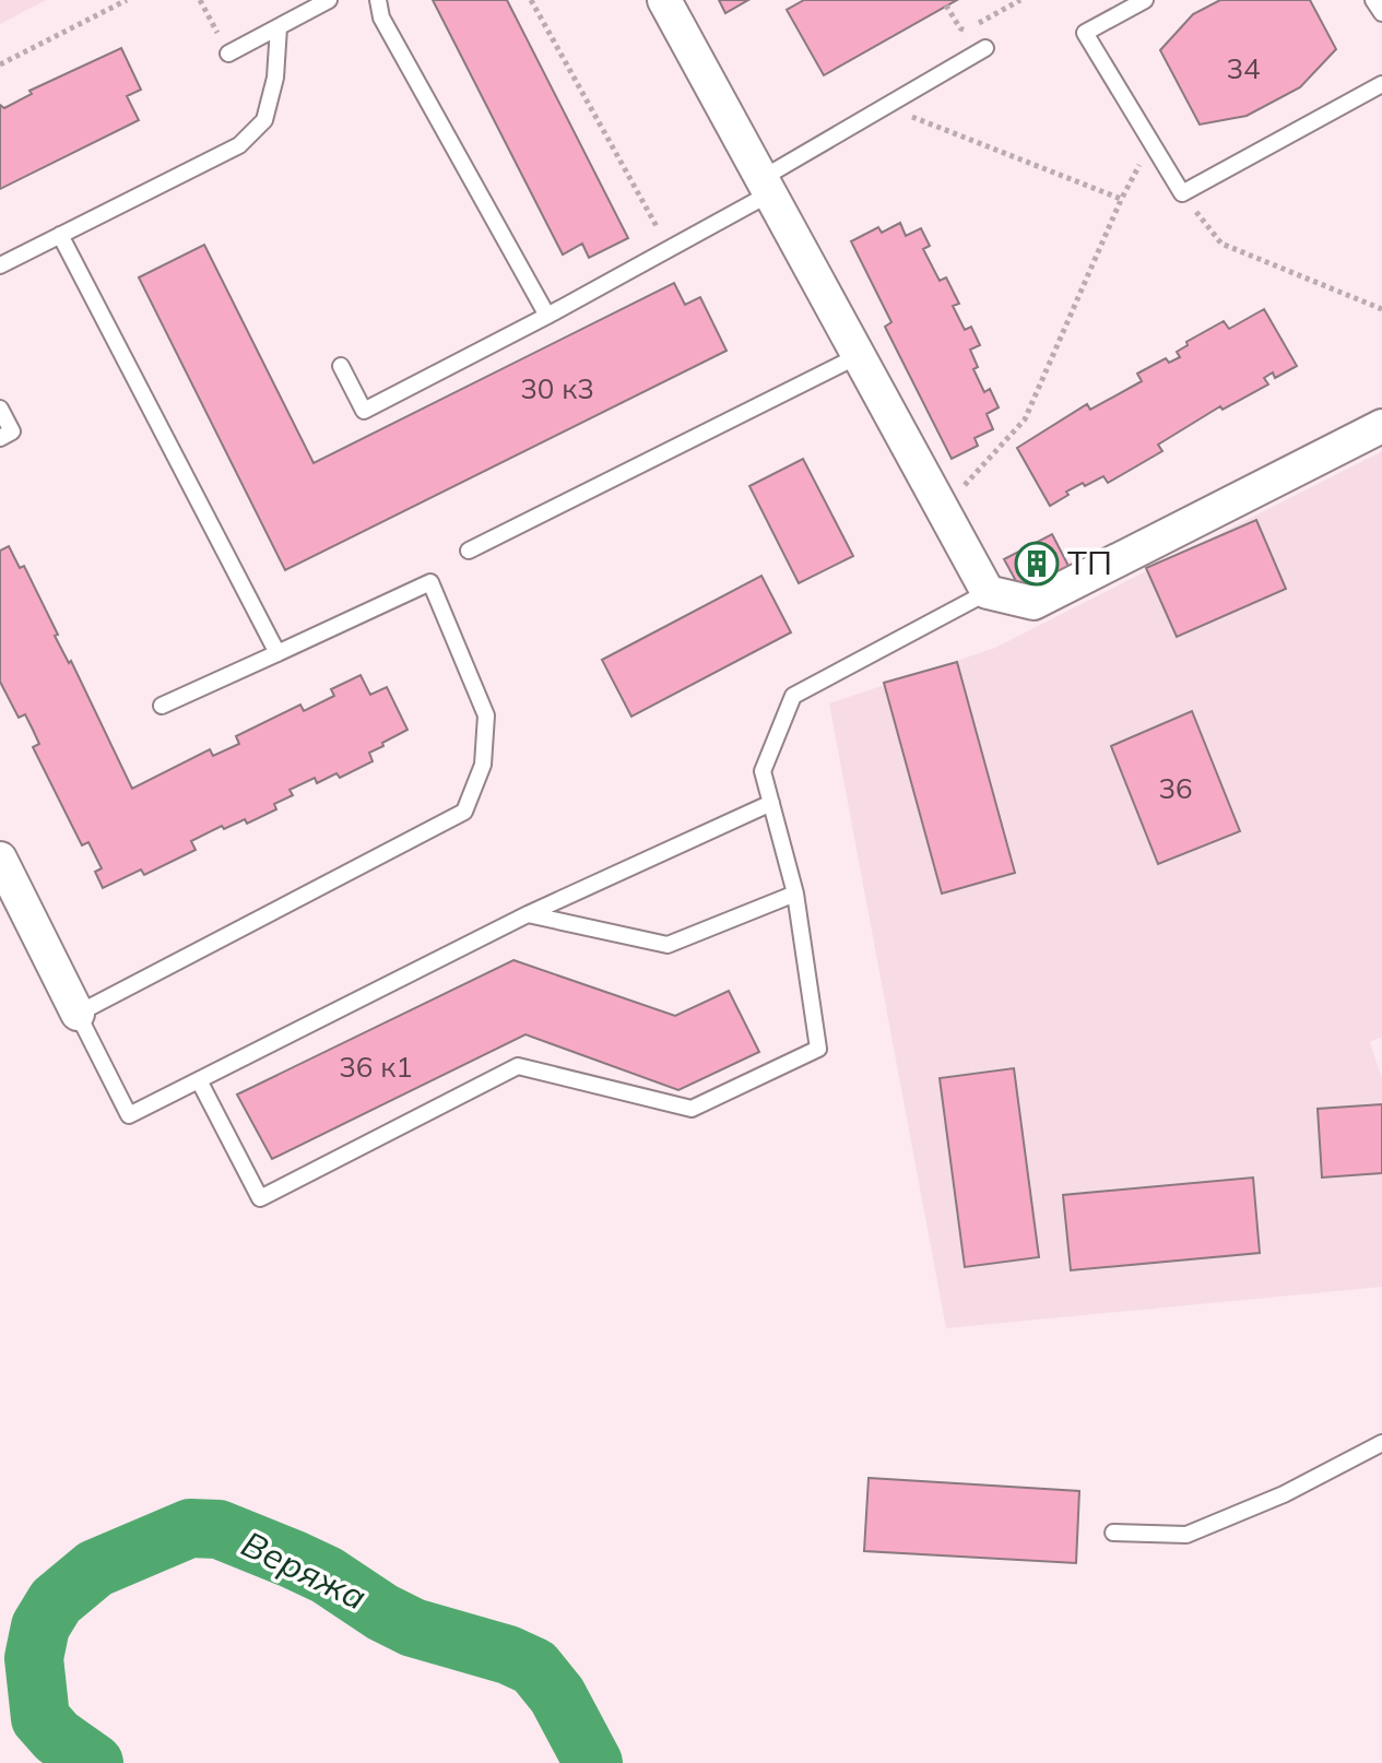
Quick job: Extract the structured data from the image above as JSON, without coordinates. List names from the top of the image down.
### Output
{
  "water": ["Веряжа"],
  "places": {
    "building": ["ТП"]
  },
  "house_numbers": [
    "34",
    "30 к3",
    "36",
    "36 к1"
  ]
}
